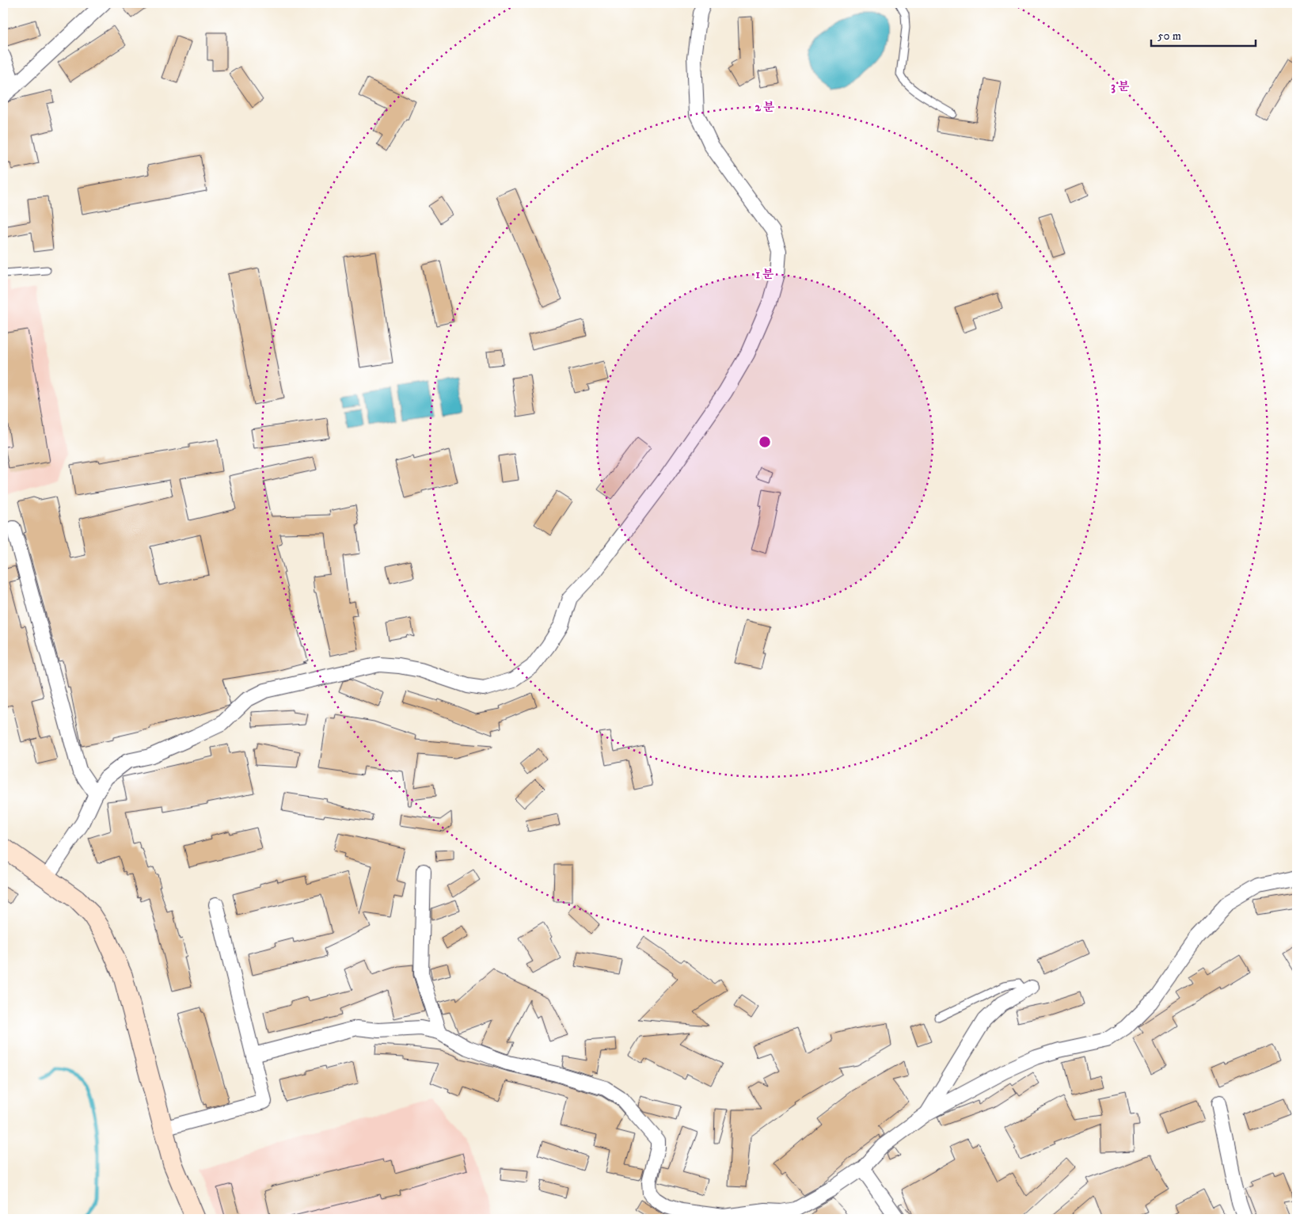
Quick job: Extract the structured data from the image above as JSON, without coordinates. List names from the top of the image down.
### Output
{
  "scale_bar": "50 m",
  "rings": ["3 분", "2 분", "1 분"]
}
